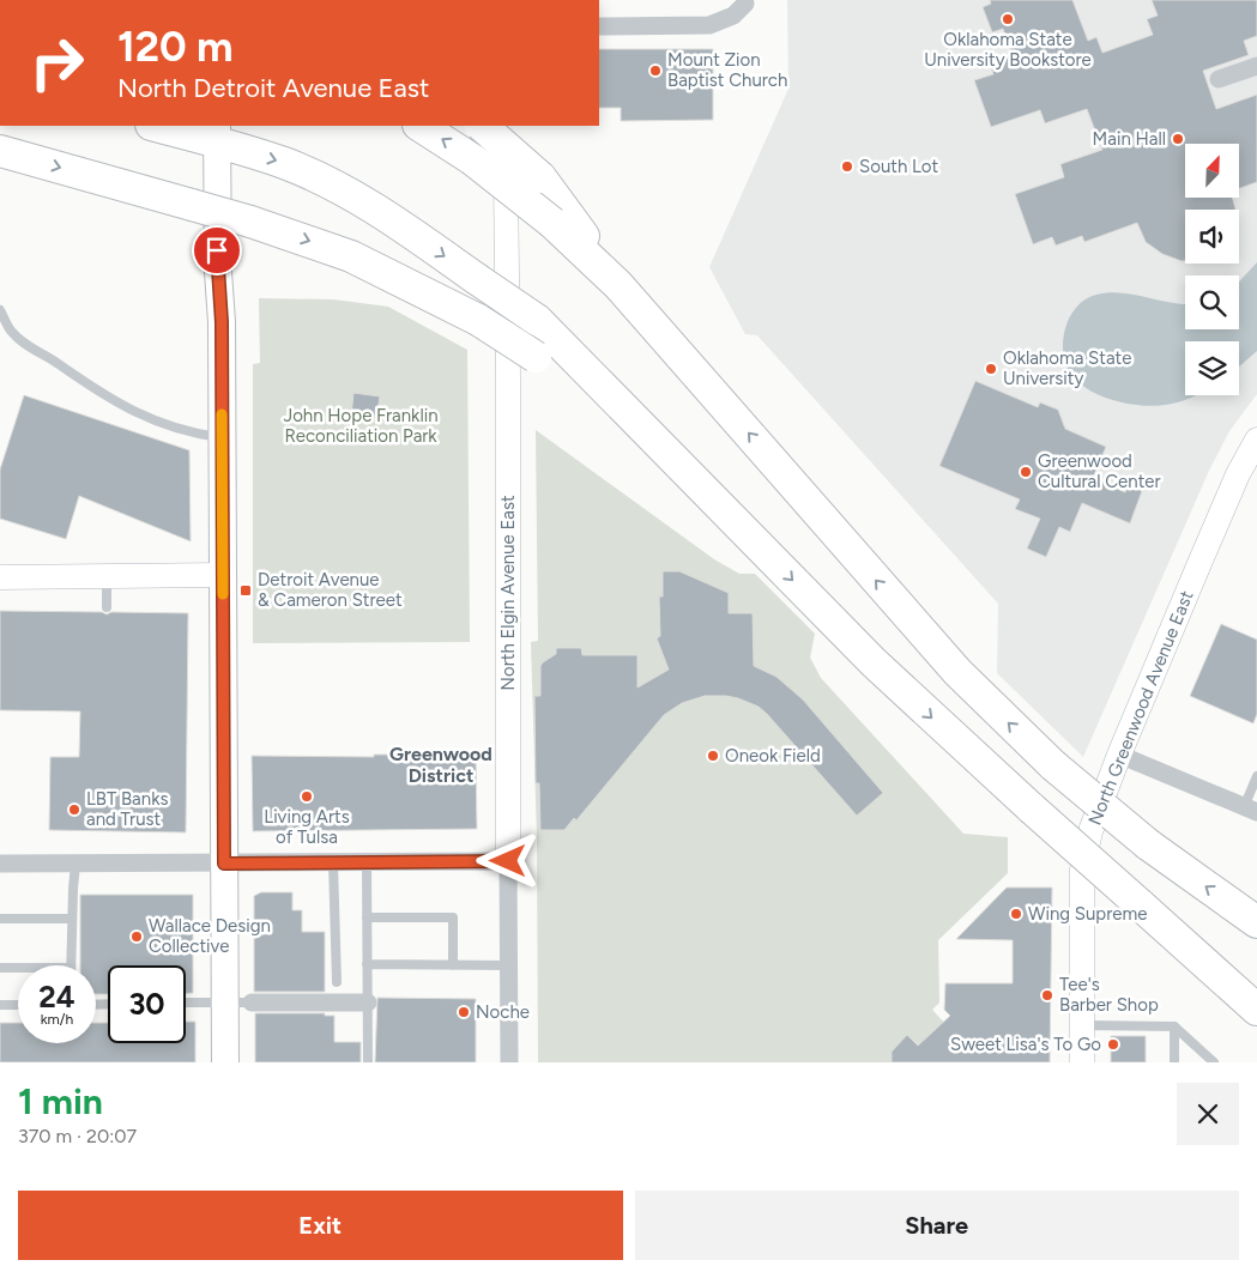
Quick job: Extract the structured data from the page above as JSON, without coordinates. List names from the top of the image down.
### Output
{
  "streets": {
    "street": ["North Elgin Avenue East", "North Greenwood Avenue East"]
  },
  "districts": ["Greenwood District"],
  "parks": ["John Hope Franklin Reconciliation Park"],
  "places": {
    "other": [
      "Oklahoma State University Bookstore",
      "Mount Zion Baptist Church",
      "Main Hall",
      "South Lot",
      "Oklahoma State University",
      "Greenwood Cultural Center",
      "Oneok Field",
      "Living Arts of Tulsa",
      "LBT Banks and Trust",
      "Wing Supreme",
      "Wallace Design Collective",
      "Tee's Barber Shop",
      "Noche",
      "Sweet Lisa's To Go"
    ],
    "transit": ["Detroit Avenue & Cameron Street"]
  },
  "north": "top right",
  "page": {
    "turn": ["120 m", "North Detroit Avenue East"],
    "speed": "24 km/h",
    "limit": "30",
    "heading": ["1 min", "370 m · 20:07"],
    "buttons": ["Exit", "Share"]
  }
}
